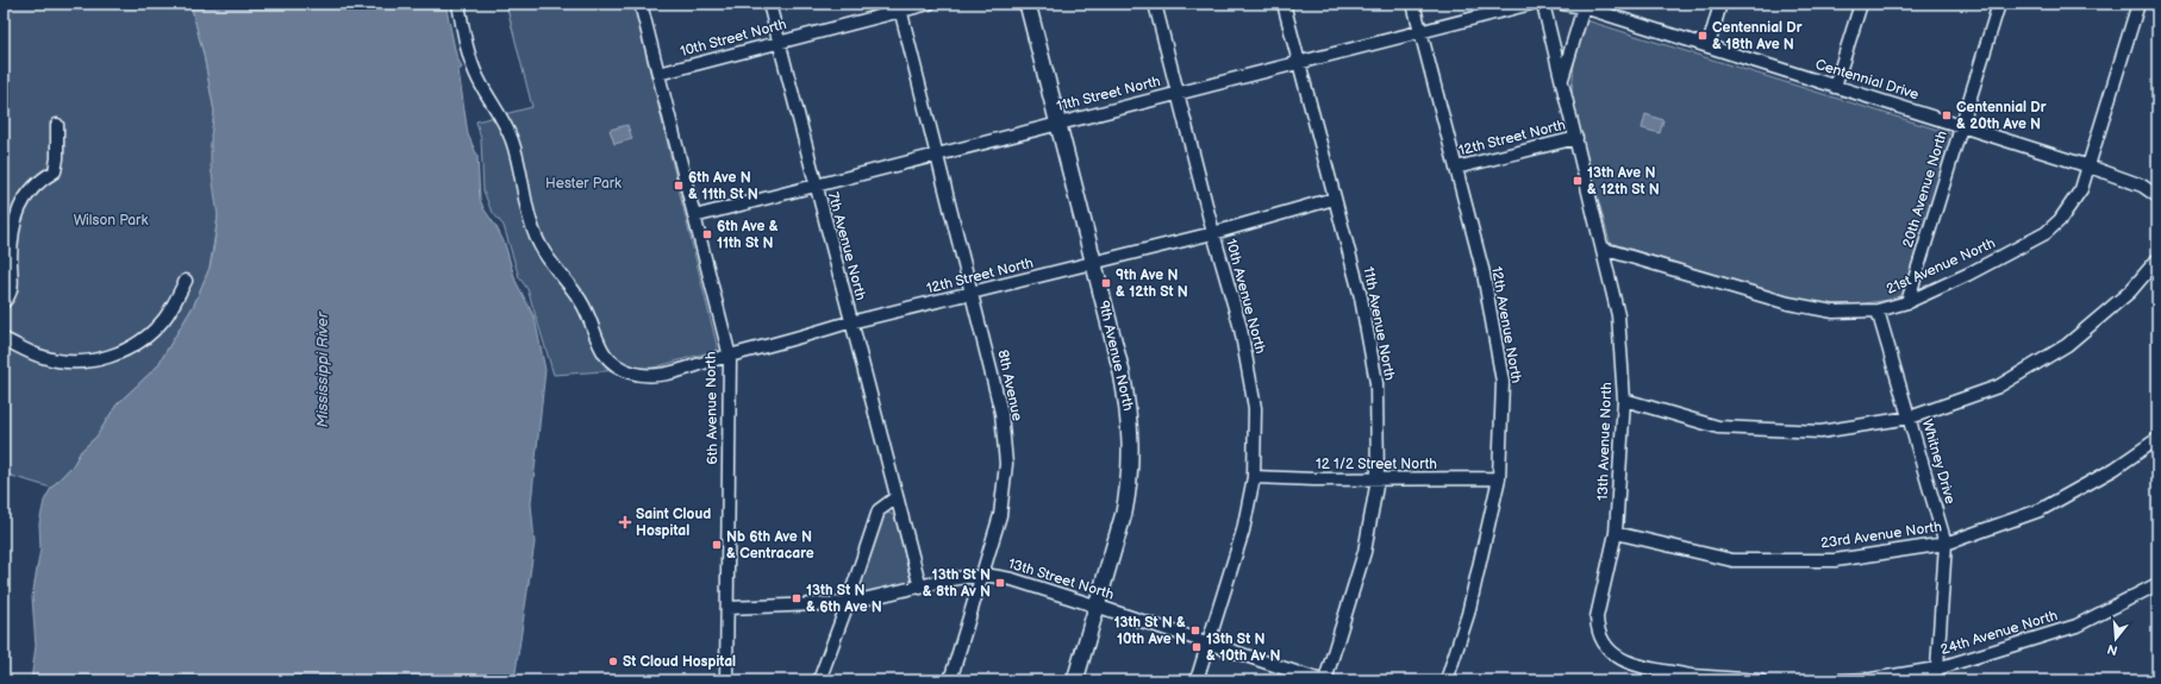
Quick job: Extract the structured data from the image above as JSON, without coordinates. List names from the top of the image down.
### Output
{
  "streets": {
    "main road": ["9th Avenue North"],
    "street": [
      "10th Street North",
      "Centennial Drive",
      "11th Street North",
      "12th Street North",
      "20th Avenue North",
      "7th Avenue North",
      "21st Avenue North",
      "10th Avenue North",
      "11th Avenue North",
      "12th Avenue North",
      "8th Avenue",
      "6th Avenue North",
      "13th Avenue North",
      "Whitney Drive",
      "12 1/2 Street North",
      "23rd Avenue North",
      "13th Street North",
      "24th Avenue North"
    ]
  },
  "crossings": [
    ["10th Street North", "7th Avenue North"],
    ["10th Street North", "8th Avenue"],
    ["10th Street North", "6th Avenue North"],
    ["Centennial Drive", "20th Avenue North"],
    ["Centennial Drive", "21st Avenue North"],
    ["11th Street North", "7th Avenue North"],
    ["11th Street North", "10th Avenue North"],
    ["11th Street North", "11th Avenue North"],
    ["11th Street North", "12th Avenue North"],
    ["11th Street North", "9th Avenue North"],
    ["11th Street North", "8th Avenue"],
    ["11th Street North", "6th Avenue North"],
    ["12th Street North", "7th Avenue North"],
    ["12th Street North", "10th Avenue North"],
    ["12th Street North", "11th Avenue North"],
    ["12th Street North", "12th Avenue North"],
    ["12th Street North", "9th Avenue North"],
    ["12th Street North", "8th Avenue"],
    ["12th Street North", "6th Avenue North"],
    ["12th Street North", "13th Avenue North"],
    ["20th Avenue North", "21st Avenue North"],
    ["7th Avenue North", "13th Street North"],
    ["21st Avenue North", "13th Avenue North"],
    ["21st Avenue North", "Whitney Drive"],
    ["10th Avenue North", "12 1/2 Street North"],
    ["10th Avenue North", "13th Street North"],
    ["11th Avenue North", "12 1/2 Street North"],
    ["12th Avenue North", "12 1/2 Street North"],
    ["9th Avenue North", "13th Street North"],
    ["8th Avenue", "13th Street North"],
    ["6th Avenue North", "13th Street North"],
    ["13th Avenue North", "23rd Avenue North"],
    ["Whitney Drive", "23rd Avenue North"],
    ["Whitney Drive", "24th Avenue North"]
  ],
  "water": ["Mississippi River"],
  "parks": ["Hester Park", "Wilson Park"],
  "places": {
    "transit": [
      "Centennial Dr & 18th Ave N",
      "Centennial Dr & 20th Ave N",
      "13th Ave N & 12th St N",
      "6th Ave N & 11th St N",
      "6th Ave & 11th St N",
      "9th Ave N & 12th St N",
      "Nb 6th Ave N & Centracare",
      "13th St N & 8th Av N",
      "13th St N & 6th Ave N",
      "13th St N & 10th Ave N",
      "13th St N & 10th Av N"
    ],
    "health": ["Saint Cloud Hospital"],
    "other": ["St Cloud Hospital"]
  },
  "north": "bottom"
}
